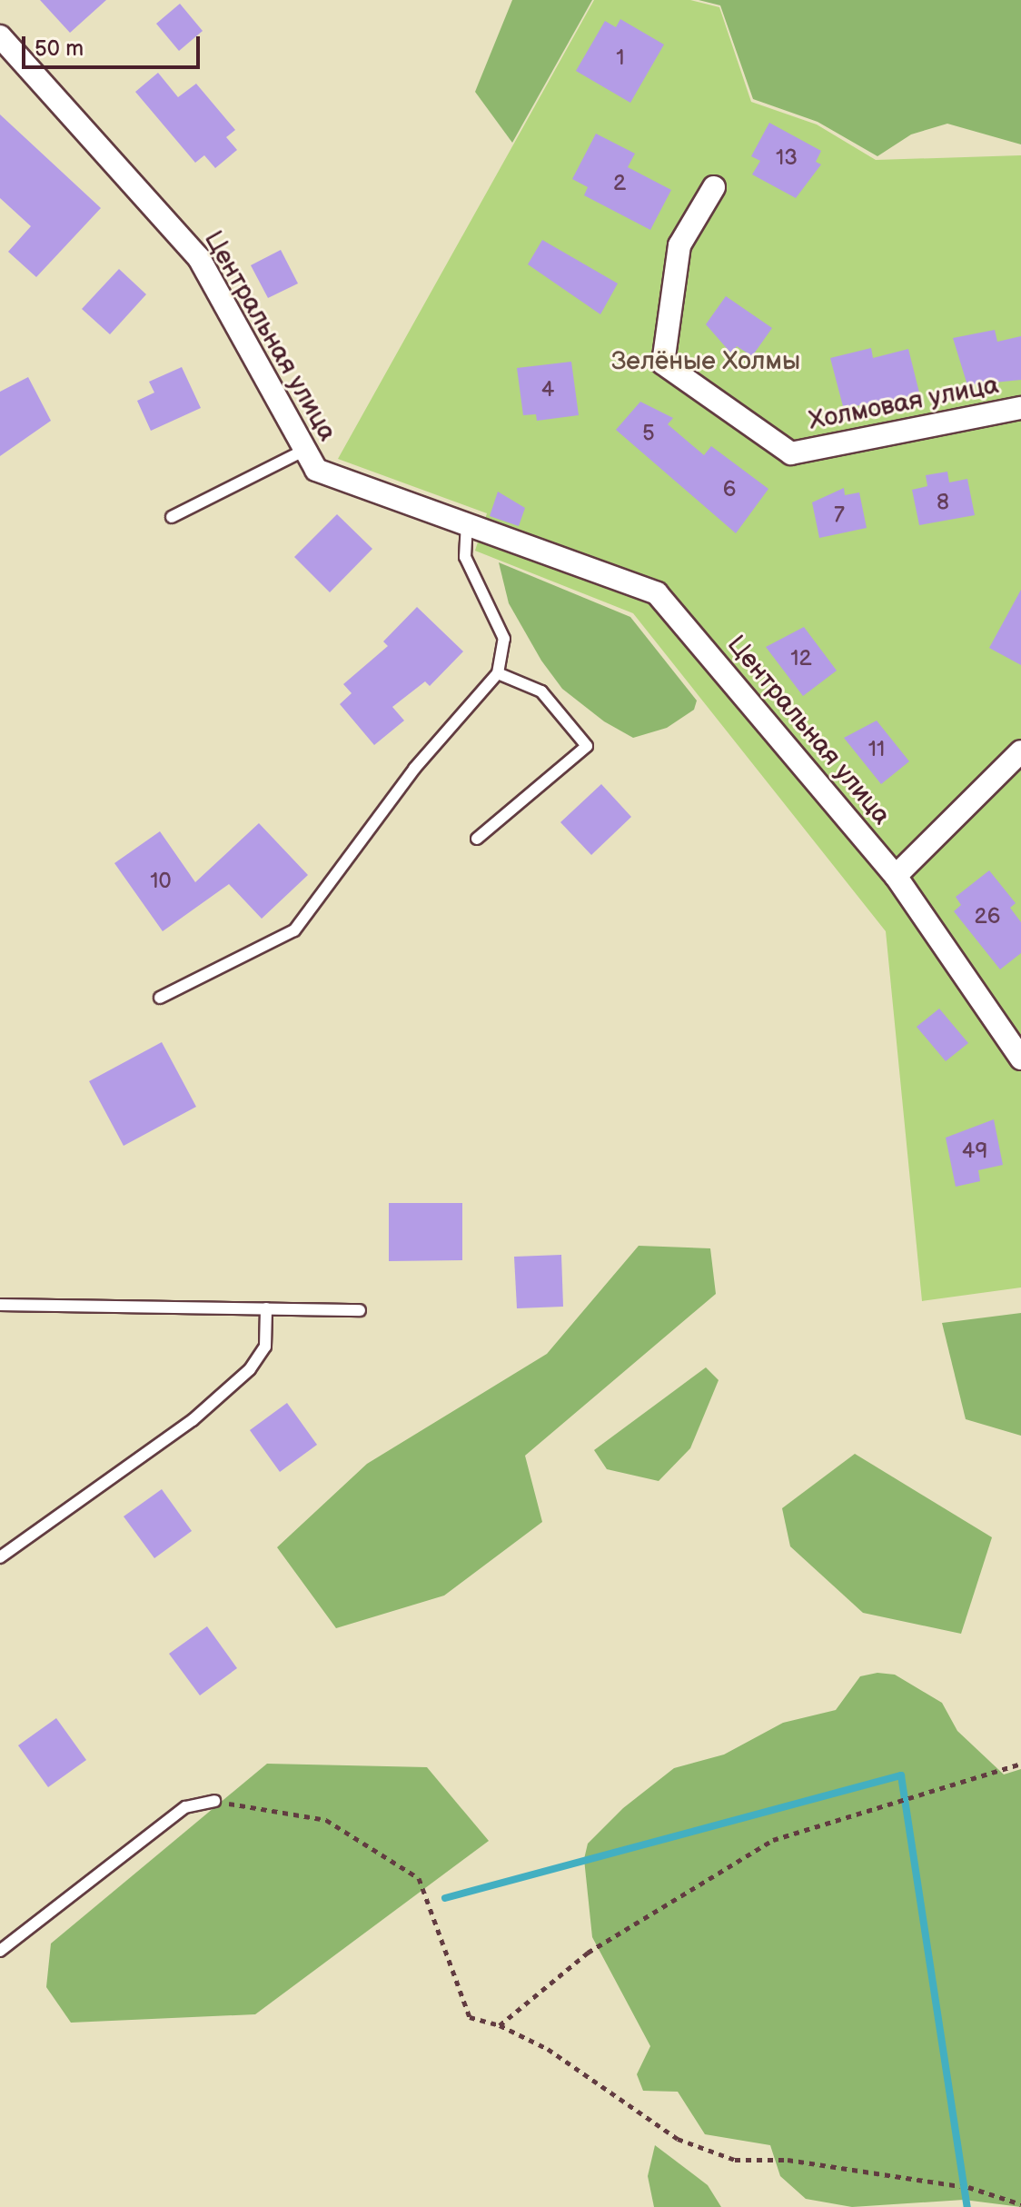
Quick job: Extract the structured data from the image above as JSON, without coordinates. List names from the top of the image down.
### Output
{
  "streets": {
    "street": ["Центральная улица", "Холмовая улица"]
  },
  "parks": ["Зелёные Холмы"],
  "house_numbers": [
    "1",
    "13",
    "2",
    "4",
    "5",
    "6",
    "8",
    "7",
    "12",
    "11",
    "10",
    "26",
    "49"
  ],
  "scale_bar": "50 m"
}
